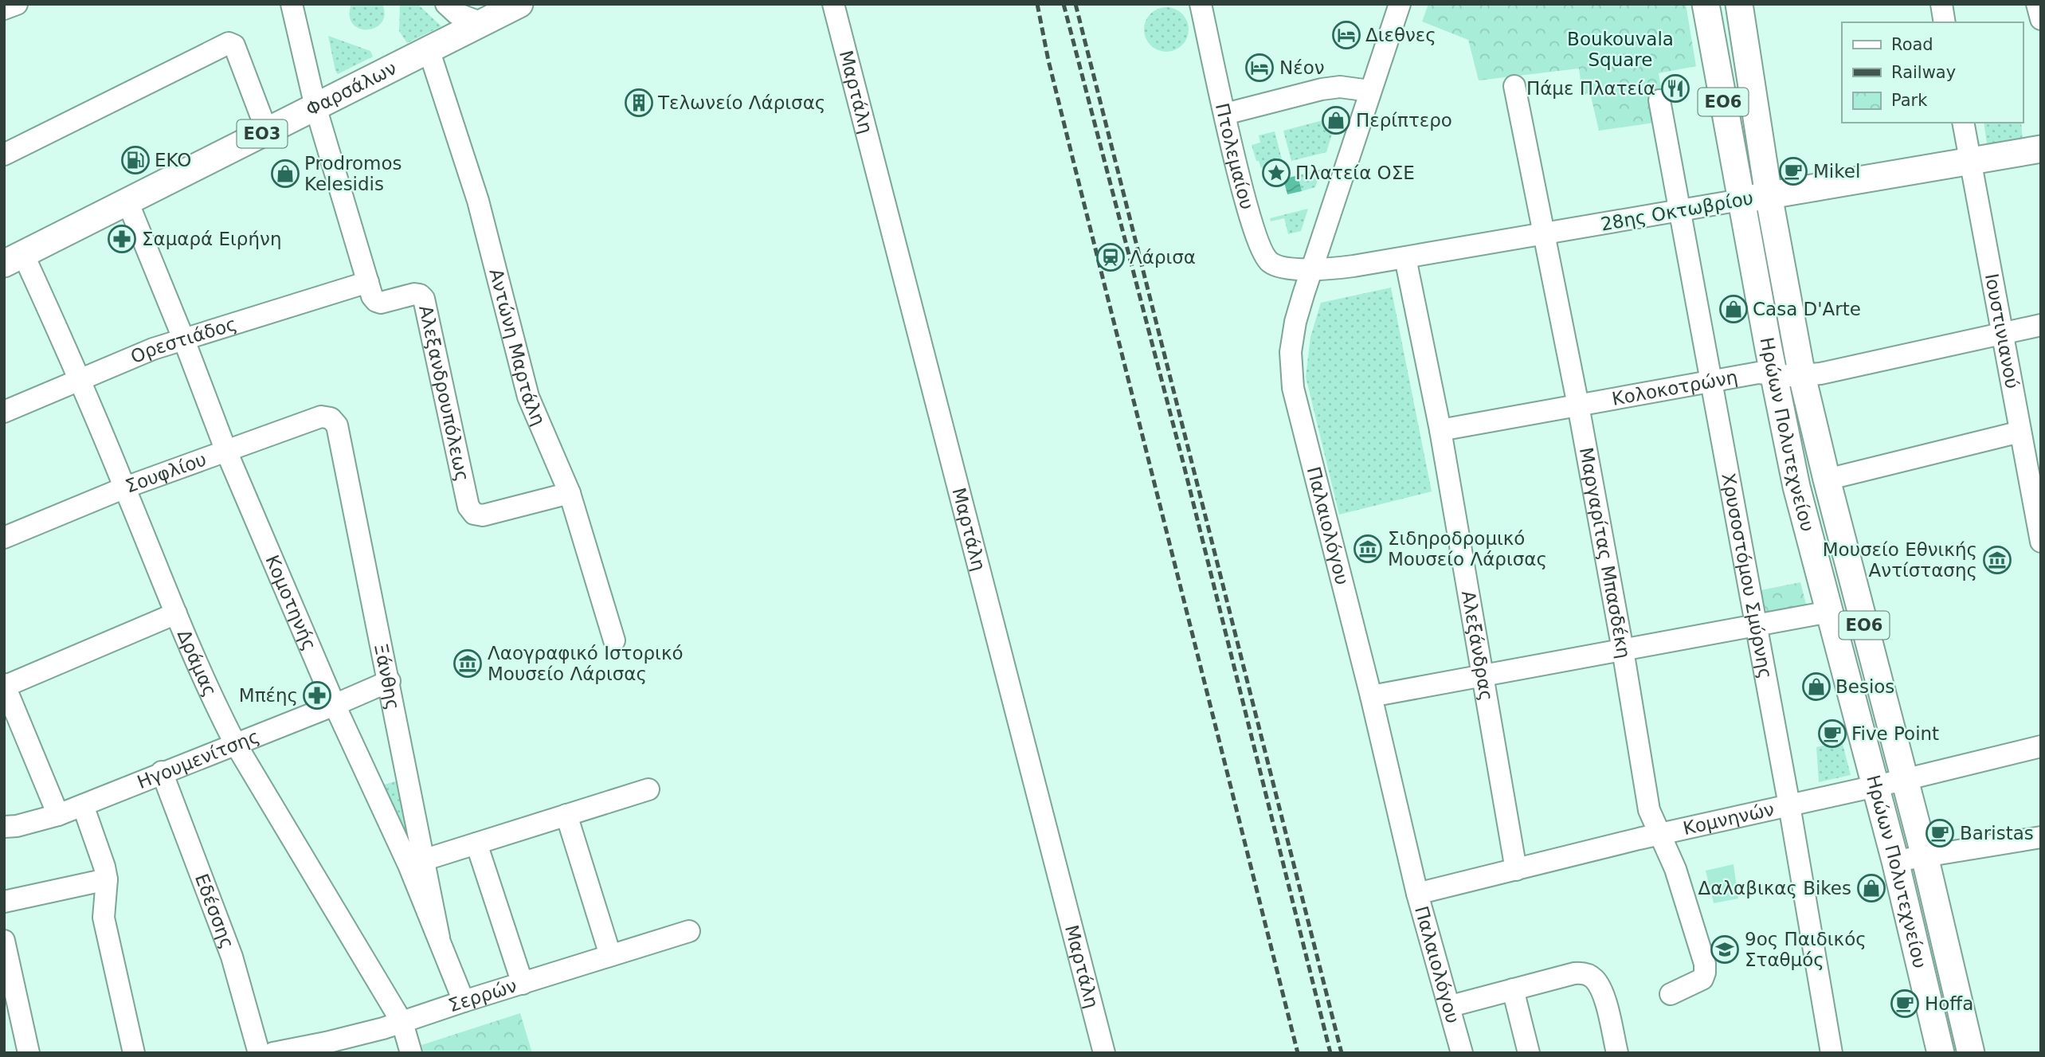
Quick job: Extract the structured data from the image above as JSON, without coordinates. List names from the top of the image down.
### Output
{
  "streets": {
    "main road": [
      "Φαρσάλων",
      "ΕΟ6",
      "ΕΟ3",
      "28ης Οκτωβρίου",
      "Ηρώων Πολυτεχνείου"
    ],
    "street": [
      "Μαρτάλη",
      "Πτολεμαίου",
      "Ιουστινιανού",
      "Ορεστιάδος",
      "Αντώνη Μαρτάλη",
      "Κολοκοτρώνη",
      "Αλεξανδρουπόλεως",
      "Σουφλίου",
      "Παλαιολόγου",
      "Μαργαρίτας Μπασδέκη",
      "Χρυσοστόμου Σμύρνης",
      "Κομοτηνής",
      "Αλεξάνδρας",
      "Δράμας",
      "Ξάνθης",
      "Ηγουμενίτσης",
      "Κομνηνών",
      "Εδέσσης",
      "Σερρών"
    ]
  },
  "crossings": [
    ["Φαρσάλων", "Αντώνη Μαρτάλη"],
    ["Φαρσάλων", "Αλεξανδρουπόλεως"],
    ["Φαρσάλων", "Κομοτηνής"],
    ["Φαρσάλων", "Δράμας"],
    ["Πτολεμαίου", "28ης Οκτωβρίου"],
    ["Πτολεμαίου", "Παλαιολόγου"],
    ["28ης Οκτωβρίου", "Ιουστινιανού"],
    ["28ης Οκτωβρίου", "Ηρώων Πολυτεχνείου"],
    ["28ης Οκτωβρίου", "Παλαιολόγου"],
    ["28ης Οκτωβρίου", "Μαργαρίτας Μπασδέκη"],
    ["28ης Οκτωβρίου", "Χρυσοστόμου Σμύρνης"],
    ["28ης Οκτωβρίου", "Αλεξάνδρας"],
    ["Ιουστινιανού", "Κολοκοτρώνη"],
    ["Ορεστιάδος", "Αλεξανδρουπόλεως"],
    ["Ορεστιάδος", "Κομοτηνής"],
    ["Ορεστιάδος", "Δράμας"],
    ["Αντώνη Μαρτάλη", "Αλεξανδρουπόλεως"],
    ["Κολοκοτρώνη", "Ηρώων Πολυτεχνείου"],
    ["Κολοκοτρώνη", "Μαργαρίτας Μπασδέκη"],
    ["Κολοκοτρώνη", "Χρυσοστόμου Σμύρνης"],
    ["Κολοκοτρώνη", "Αλεξάνδρας"],
    ["Ηρώων Πολυτεχνείου", "Κομνηνών"],
    ["Σουφλίου", "Κομοτηνής"],
    ["Σουφλίου", "Δράμας"],
    ["Σουφλίου", "Ξάνθης"],
    ["Παλαιολόγου", "Κομνηνών"],
    ["Μαργαρίτας Μπασδέκη", "Κομνηνών"],
    ["Χρυσοστόμου Σμύρνης", "Κομνηνών"],
    ["Κομοτηνής", "Ξάνθης"],
    ["Κομοτηνής", "Ηγουμενίτσης"],
    ["Κομοτηνής", "Σερρών"],
    ["Αλεξάνδρας", "Κομνηνών"],
    ["Δράμας", "Ηγουμενίτσης"],
    ["Δράμας", "Σερρών"],
    ["Ξάνθης", "Ηγουμενίτσης"],
    ["Ηγουμενίτσης", "Εδέσσης"]
  ],
  "parks": ["Boukouvala Square"],
  "places": {
    "hotel": ["Διεθνες", "Νέον"],
    "restaurant": ["Πάμε Πλατεία"],
    "building": ["Τελωνείο Λάρισας"],
    "shop": [
      "Περίπτερο",
      "Prodromos Kelesidis",
      "Casa D'Arte",
      "Besios",
      "Δαλαβικας Bikes"
    ],
    "fuel station": ["EKO"],
    "cafe": [
      "Mikel",
      "Five Point",
      "Baristas",
      "Hoffa"
    ],
    "place": ["Πλατεία ΟΣΕ"],
    "pharmacy": ["Σαμαρά Ειρήνη", "Μπέης"],
    "station": ["Λάρισα"],
    "museum": ["Σιδηροδρομικό Μουσείο Λάρισας", "Μουσείο Εθνικής Αντίστασης", "Λαογραφικό Ιστορικό Μουσείο Λάρισας"],
    "school or university": ["9ος Παιδικός Σταθμός"]
  },
  "legend": ["Road", "Railway", "Park"]
}
